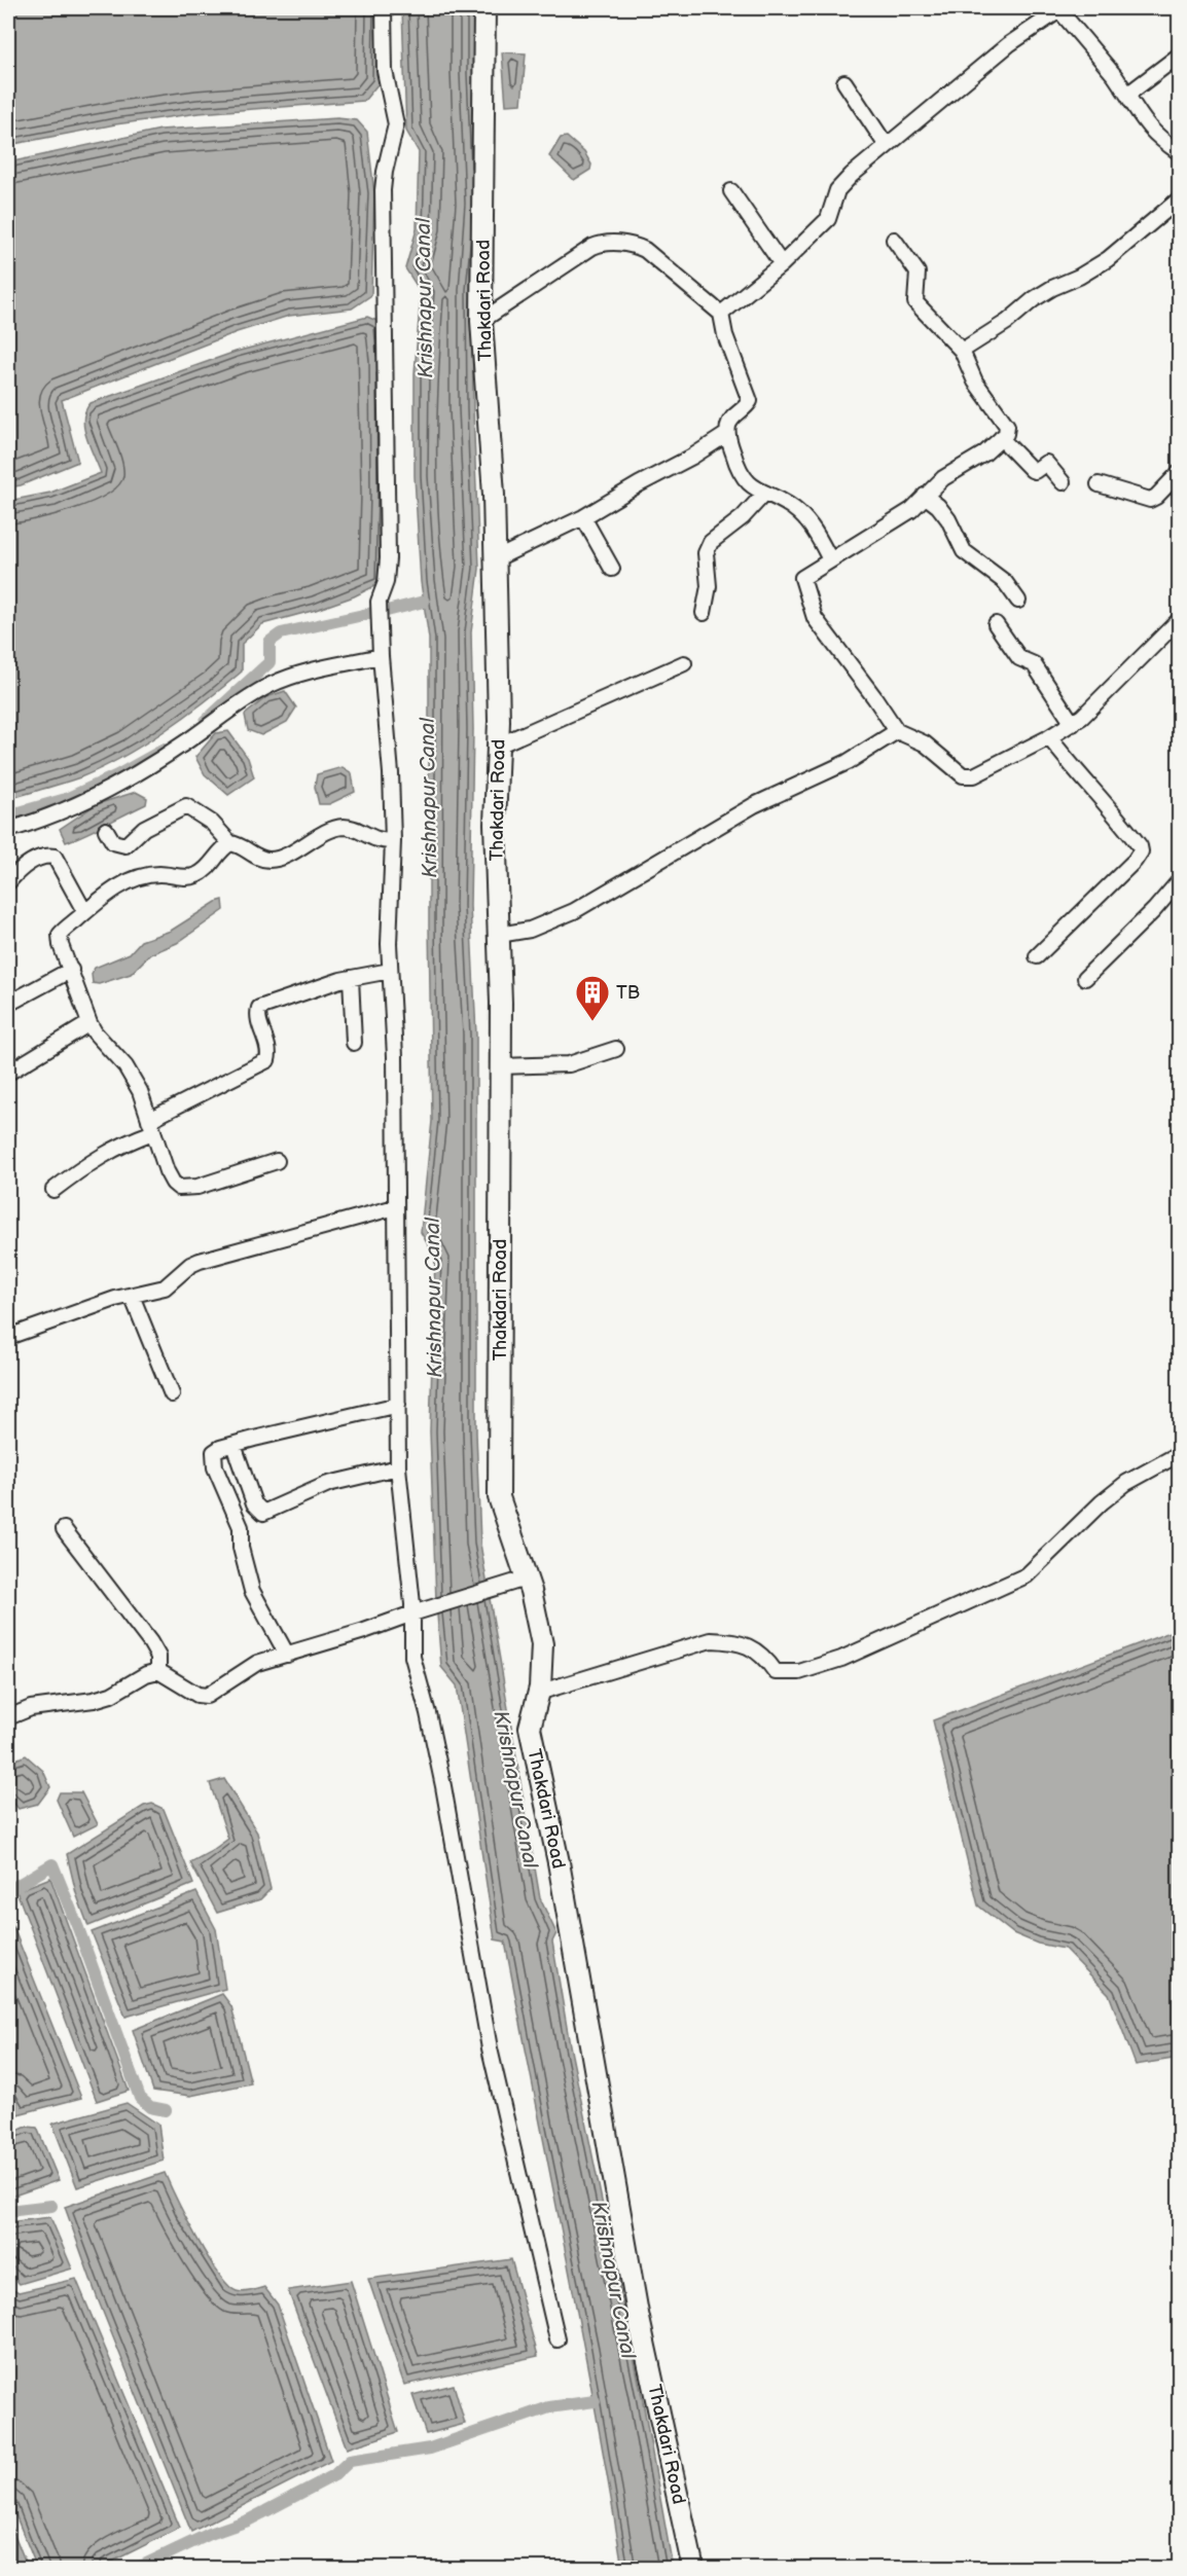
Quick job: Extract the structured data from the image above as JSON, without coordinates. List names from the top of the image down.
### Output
{
  "streets": {
    "street": ["Thakdari Road"]
  },
  "water": ["Krishnapur Canal"],
  "places": {
    "building": ["TB"]
  }
}
